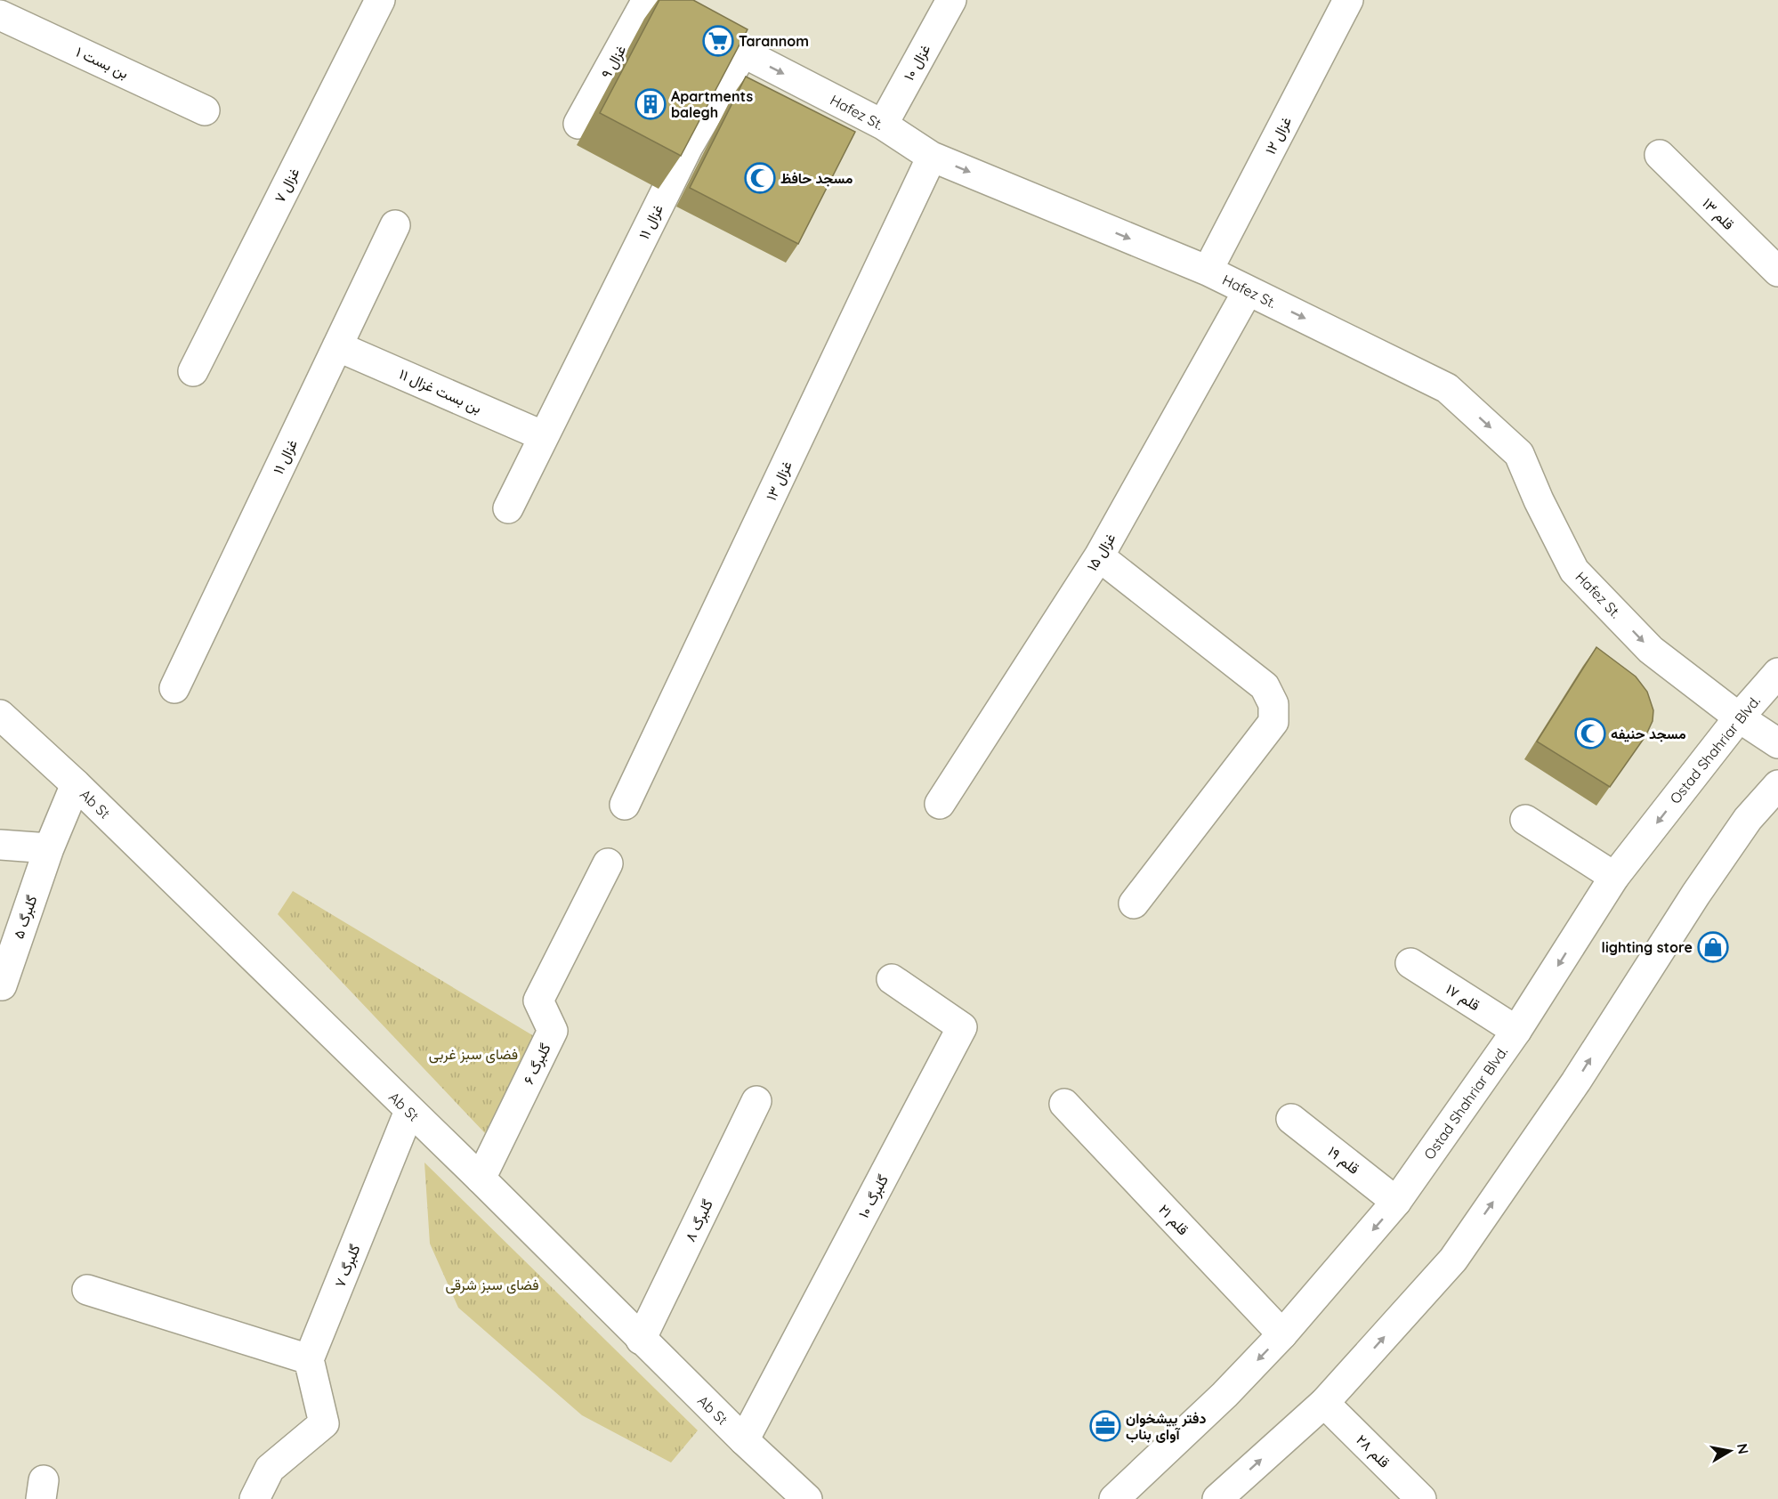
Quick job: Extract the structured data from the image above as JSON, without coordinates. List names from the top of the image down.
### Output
{
  "streets": {
    "main road": [
      "غزال ۹",
      "بن بست ۱",
      "غزال ۱۰",
      "Hafez St.",
      "غزال ۱۲",
      "غزال ۷",
      "قلم ۱۳",
      "غزال ۱۱",
      "بن بست غزال ۱۱",
      "غزال ۱۳",
      "غزال ۱۵",
      "Ostad Shahriar Blvd.",
      "Ab St",
      "گلبرگ ۵",
      "قلم ۱۷",
      "گلبرگ ۶",
      "قلم ۱۹",
      "گلبرگ ۱۰",
      "قلم ۲۱",
      "گلبرگ ۸",
      "گلبرگ ۷",
      "قلم ۲۸"
    ]
  },
  "crossings": [
    ["غزال ۹", "Hafez St."],
    ["غزال ۱۰", "Hafez St."],
    ["Hafez St.", "غزال ۱۲"],
    ["Hafez St.", "غزال ۱۱"],
    ["Hafez St.", "غزال ۱۳"],
    ["Hafez St.", "غزال ۱۵"],
    ["Hafez St.", "Ostad Shahriar Blvd."],
    ["غزال ۱۱", "بن بست غزال ۱۱"],
    ["Ostad Shahriar Blvd.", "قلم ۱۷"],
    ["Ostad Shahriar Blvd.", "قلم ۱۹"],
    ["Ostad Shahriar Blvd.", "قلم ۲۱"],
    ["Ab St", "گلبرگ ۵"],
    ["Ab St", "گلبرگ ۶"],
    ["Ab St", "گلبرگ ۱۰"],
    ["Ab St", "گلبرگ ۸"],
    ["Ab St", "گلبرگ ۷"]
  ],
  "one_way": ["Hafez St."],
  "parks": ["فضای سبز غربی", "فضای سبز شرقی"],
  "places": {
    "supermarket": ["Tarannom"],
    "building": ["Apartments balegh"],
    "mosque": ["مسجد حافظ", "مسجد حنیفه"],
    "shop": ["lighting store"],
    "office": ["دفتر پیشخوان آوای بناب"]
  },
  "north": "right"
}
